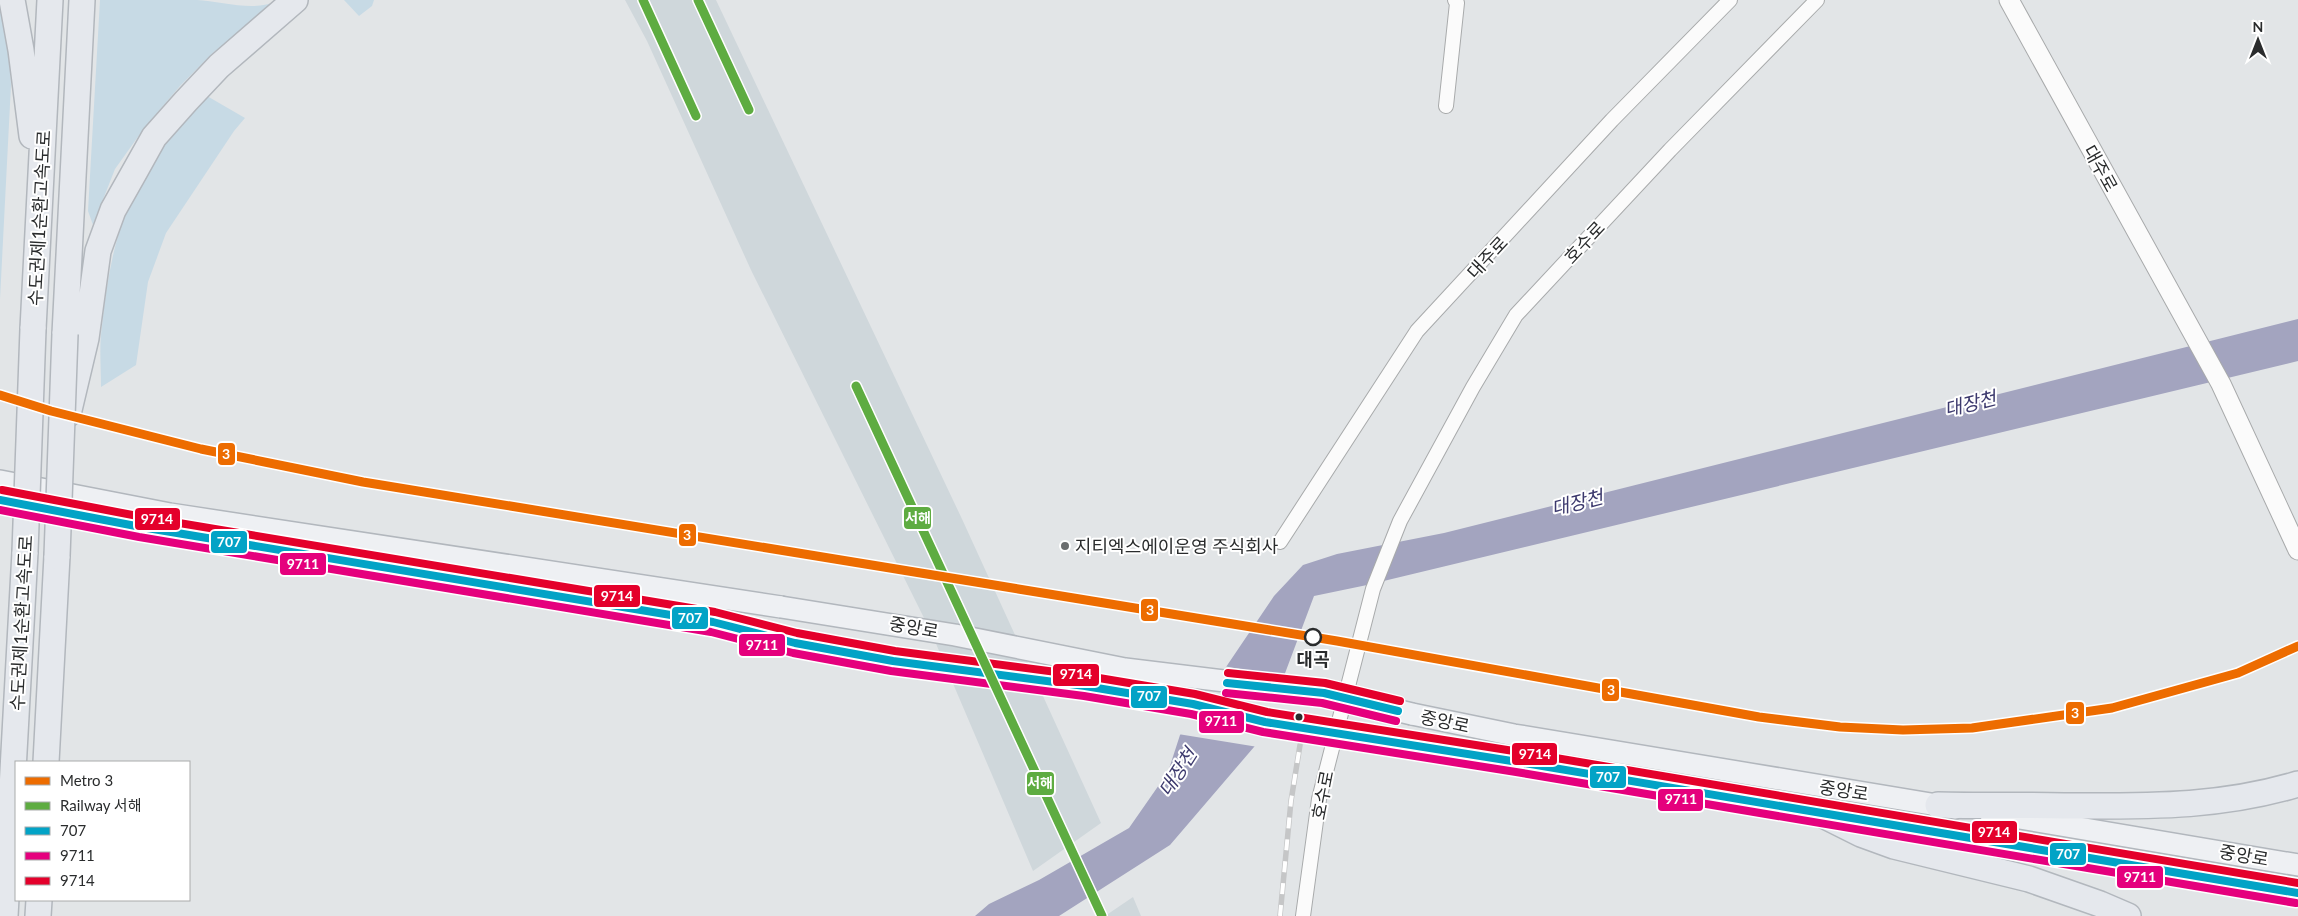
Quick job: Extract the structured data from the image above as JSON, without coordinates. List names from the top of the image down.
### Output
{
  "streets": {
    "highway": ["수도권제1순환고속도로"],
    "main road": ["중앙로"],
    "street": ["대주로", "호수로"]
  },
  "water": ["대장천"],
  "places": ["지티엑스에이운영 주식회사", "대곡"],
  "lines": [
    "rail line 서해",
    "metro line 3",
    "transit line 9714",
    "transit line 707",
    "transit line 9711"
  ],
  "legend": [
    "Metro 3",
    "Railway 서해",
    "707",
    "9711",
    "9714"
  ],
  "north": "top"
}
